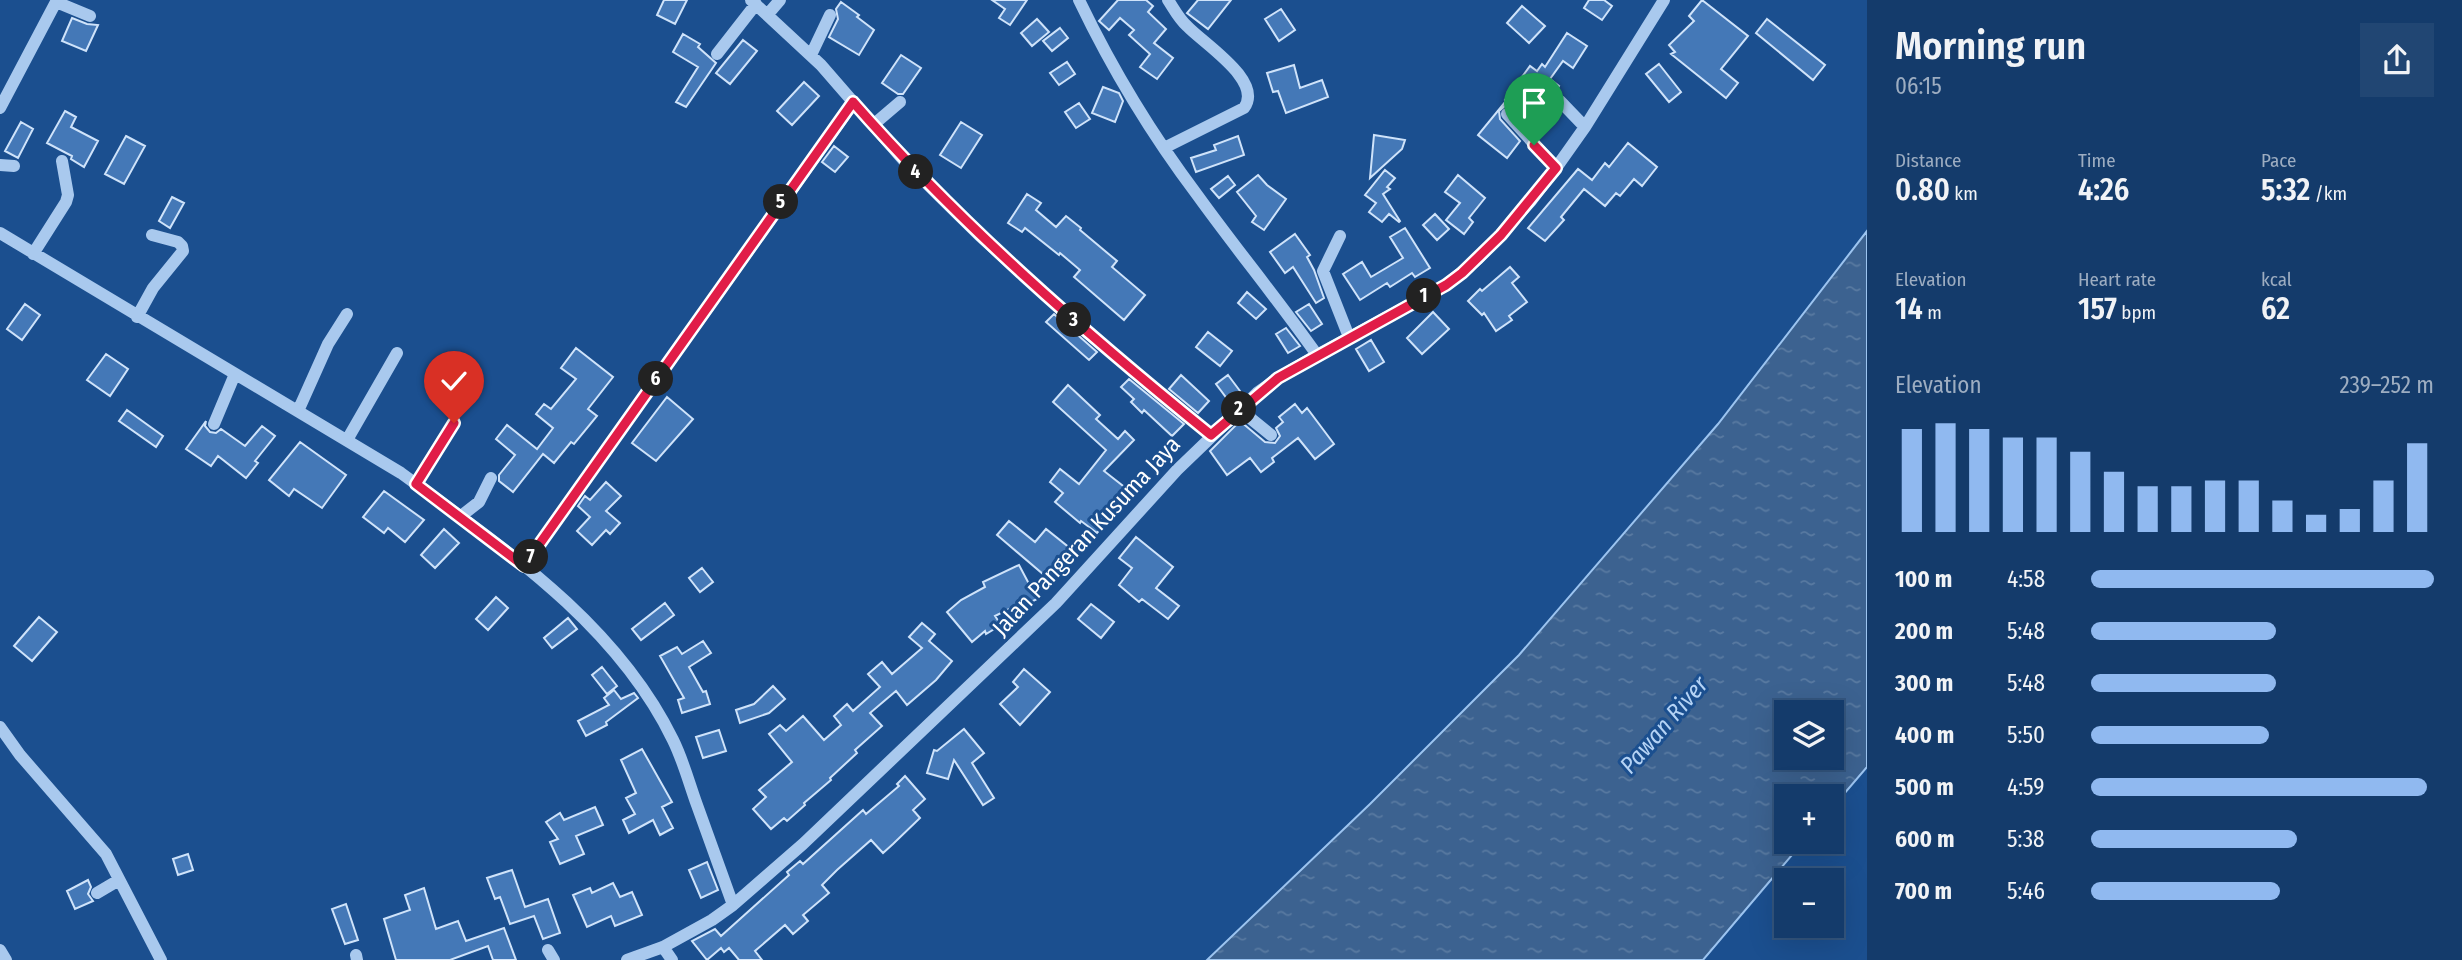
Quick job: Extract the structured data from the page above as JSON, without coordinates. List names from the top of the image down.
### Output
{
  "streets": {
    "street": ["Jalan Pangeran Kusuma Jaya"]
  },
  "water": ["Pawan River"],
  "page": {
    "heading": ["Morning run", "06:15"],
    "stats": [
      ["Distance", "0.80 km"],
      ["Time", "4:26"],
      ["Pace", "5:32 /km"],
      ["Elevation", "14 m"],
      ["Heart rate", "157 bpm"],
      ["kcal", "62"]
    ],
    "pins": [
      "4",
      "5",
      "1",
      "3",
      "6",
      "2",
      "7"
    ],
    "chart": ["Elevation", "239–252 m"],
    "list": [
      {
        "name": "100 m",
        "note": "4:58"
      },
      {
        "name": "200 m",
        "note": "5:48"
      },
      {
        "name": "300 m",
        "note": "5:48"
      },
      {
        "name": "400 m",
        "note": "5:50"
      },
      {
        "name": "500 m",
        "note": "4:59"
      },
      {
        "name": "600 m",
        "note": "5:38"
      },
      {
        "name": "700 m",
        "note": "5:46"
      }
    ],
    "map_buttons": ["+", "−"]
  }
}
